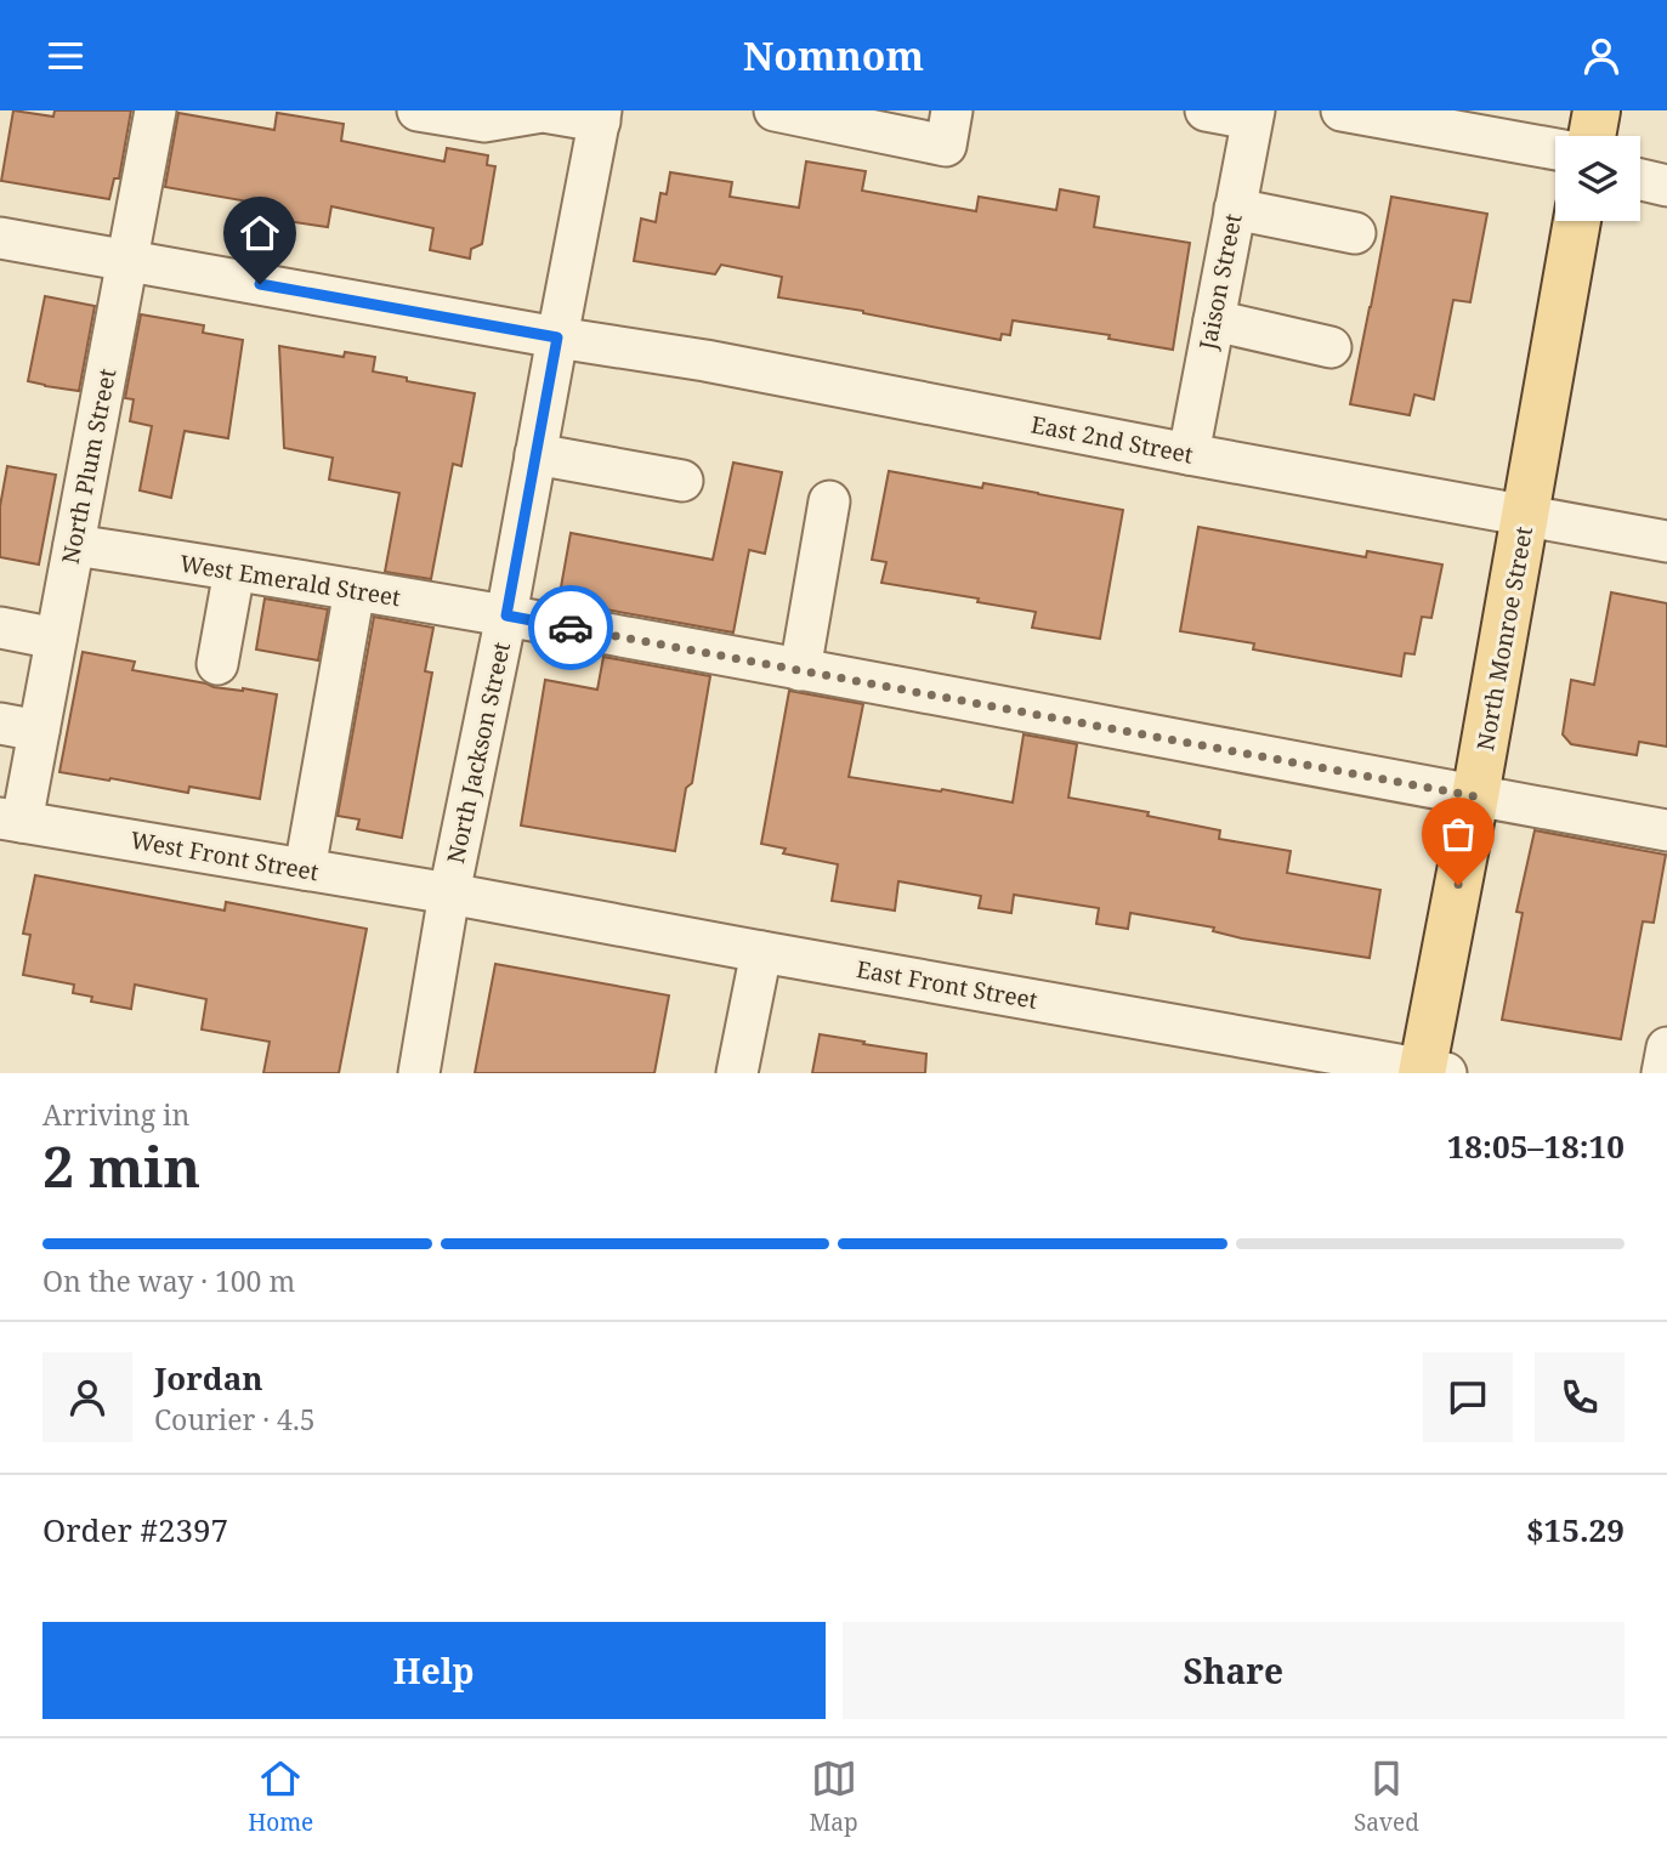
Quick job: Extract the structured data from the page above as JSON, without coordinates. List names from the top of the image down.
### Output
{
  "streets": {
    "main road": ["North Monroe Street"],
    "street": [
      "Jaison Street",
      "East 2nd Street",
      "North Plum Street",
      "West Emerald Street",
      "North Jackson Street",
      "West Front Street",
      "East Front Street"
    ]
  },
  "crossings": [
    ["Jaison Street", "East 2nd Street"],
    ["East 2nd Street", "North Plum Street"],
    ["East 2nd Street", "North Monroe Street"],
    ["East 2nd Street", "North Jackson Street"],
    ["North Plum Street", "West Emerald Street"],
    ["North Plum Street", "West Front Street"],
    ["West Emerald Street", "North Monroe Street"],
    ["West Emerald Street", "North Jackson Street"],
    ["North Monroe Street", "East Front Street"],
    ["North Jackson Street", "West Front Street"],
    ["North Jackson Street", "East Front Street"],
    ["West Front Street", "East Front Street"]
  ],
  "page": {
    "header": "Nomnom",
    "heading": ["2 min", "Arriving in", "18:05–18:10"],
    "panel": [
      "Jordan",
      "Courier · 4.5",
      "Order #2397",
      "$15.29"
    ],
    "bar": "On the way · 100 m",
    "buttons": ["Help", "Share"],
    "tabs": ["Home", "Map", "Saved"]
  }
}
